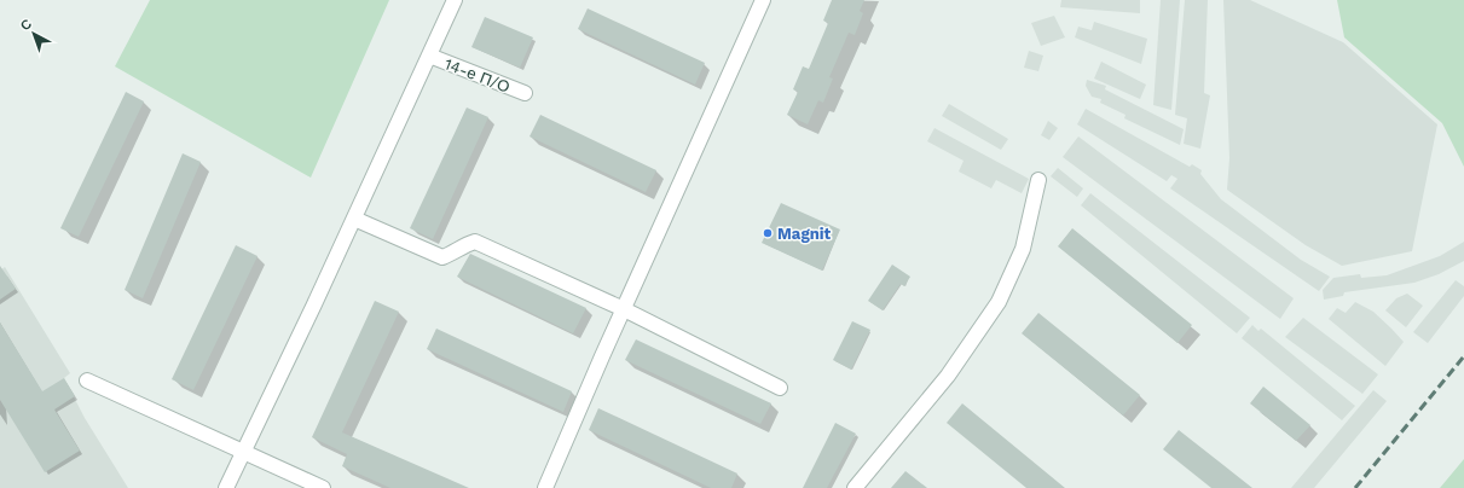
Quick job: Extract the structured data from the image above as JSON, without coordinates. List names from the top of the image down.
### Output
{
  "streets": {
    "street": ["14-е П/О"]
  },
  "places": ["Magnit"],
  "north": "top left"
}
